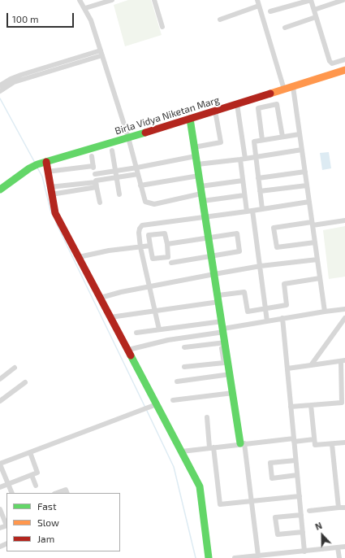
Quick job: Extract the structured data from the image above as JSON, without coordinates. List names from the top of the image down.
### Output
{
  "streets": {
    "street": ["Birla Vidya Niketan Marg"]
  },
  "legend": ["Fast", "Slow", "Jam"],
  "scale_bar": "100 m",
  "north": "top"
}
